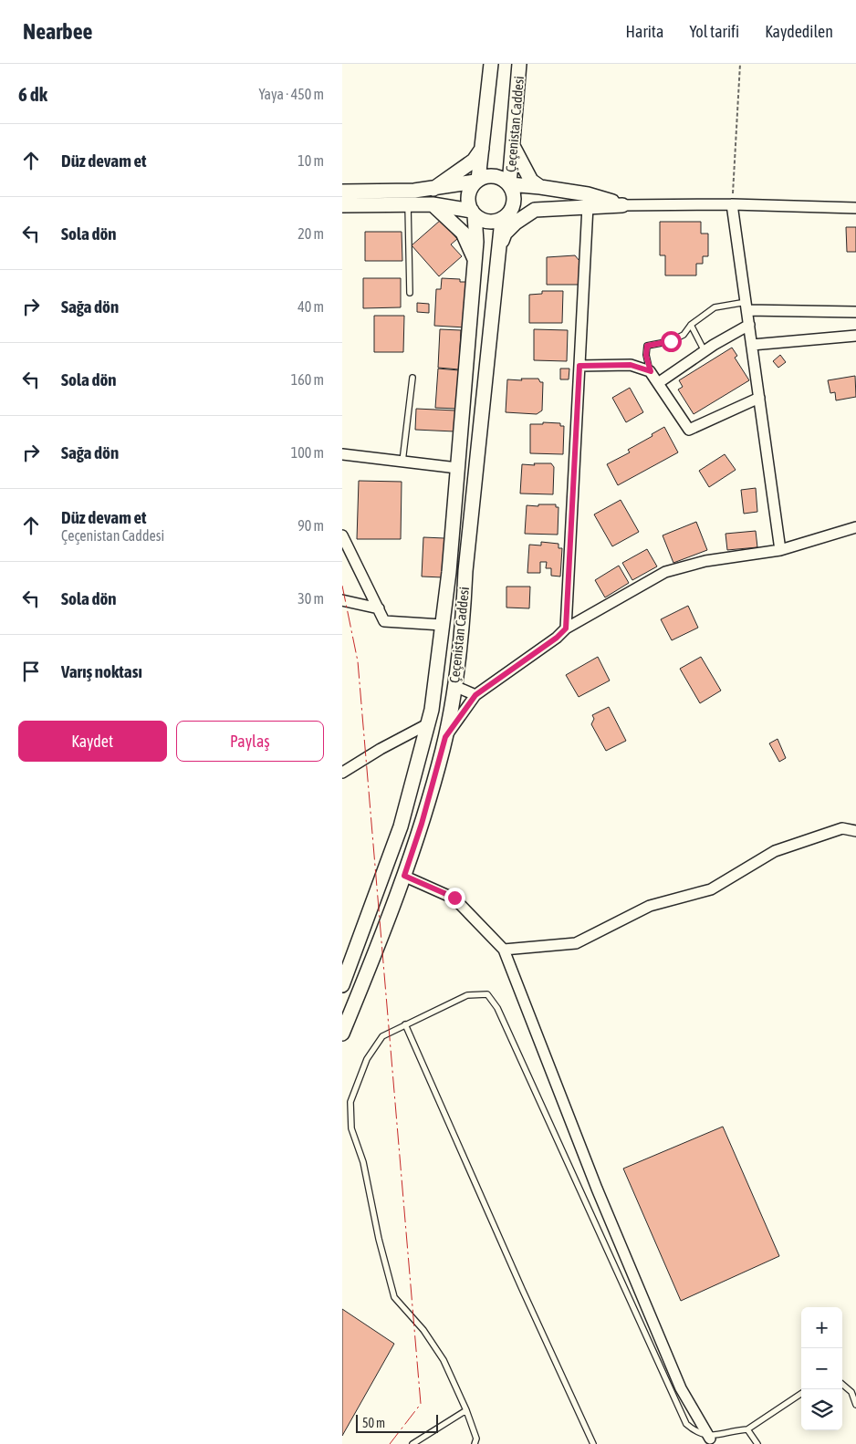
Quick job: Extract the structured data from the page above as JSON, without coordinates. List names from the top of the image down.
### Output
{
  "streets": {
    "main road": ["Çeçenistan Caddesi"]
  },
  "scale_bar": "50 m",
  "page": {
    "header": "Nearbee",
    "nav": ["Harita", "Yol tarifi", "Kaydedilen"],
    "heading": ["6 dk", "Yaya · 450 m"],
    "list": [
      ["Düz devam et", "10 m"],
      ["Sola dön", "20 m"],
      ["Sağa dön", "40 m"],
      ["Sola dön", "160 m"],
      ["Sağa dön", "100 m"],
      ["Düz devam et", "Çeçenistan Caddesi", "90 m"],
      ["Sola dön", "30 m"],
      "Varış noktası"
    ],
    "buttons": ["Kaydet", "Paylaş"],
    "map_buttons": ["+", "−"],
    "scale": "50 m"
  }
}
